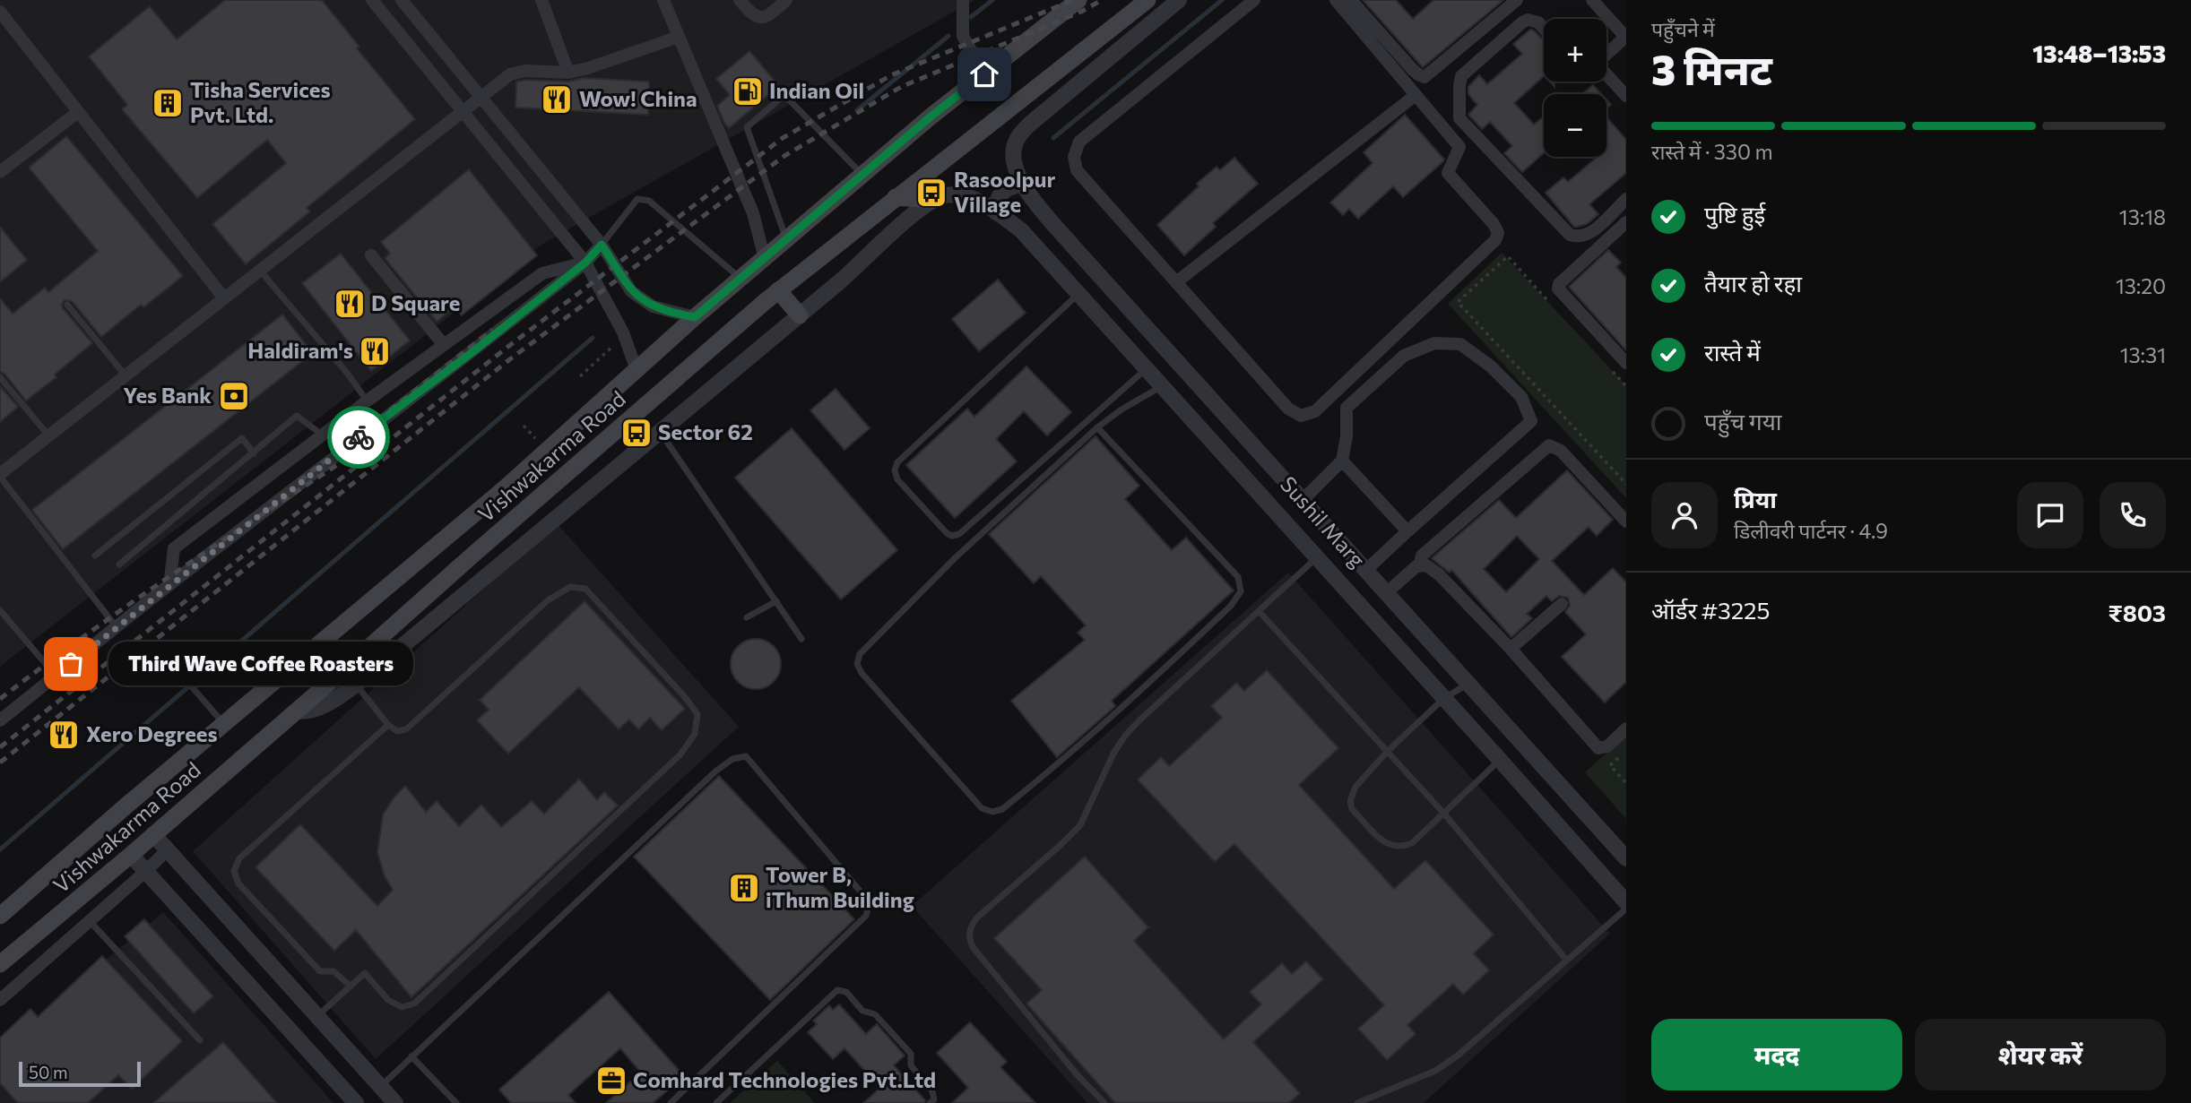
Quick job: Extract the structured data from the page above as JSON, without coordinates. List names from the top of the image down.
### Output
{
  "streets": {
    "main road": ["Vishwakarma Road"],
    "street": ["Sushil Marg"]
  },
  "places": {
    "fuel station": ["Indian Oil"],
    "restaurant": [
      "Wow! China",
      "D Square",
      "Haldiram's",
      "Xero Degrees"
    ],
    "building": ["Tisha Services Pvt. Ltd.", "Tower B, iThum Building"],
    "bus stop": ["Rasoolpur Village", "Sector 62"],
    "bank": ["Yes Bank"],
    "other": ["Third Wave Coffee Roasters"],
    "office": ["Comhard Technologies Pvt.Ltd"]
  },
  "scale_bar": "50 m",
  "page": {
    "heading": ["3 मिनट", "पहुँचने में", "13:48–13:53"],
    "panel": [
      "प्रिया",
      "डिलीवरी पार्टनर · 4.9",
      "ऑर्डर #3225",
      "₹803"
    ],
    "map_buttons": ["+", "−"],
    "bar": "रास्ते में · 330 m",
    "list": [
      ["पुष्टि हुई", "13:18"],
      ["तैयार हो रहा", "13:20"],
      ["रास्ते में", "13:31"],
      "पहुँच गया"
    ],
    "bubble": "Third Wave Coffee Roasters",
    "buttons": ["मदद", "शेयर करें"],
    "scale": "50 m"
  }
}
